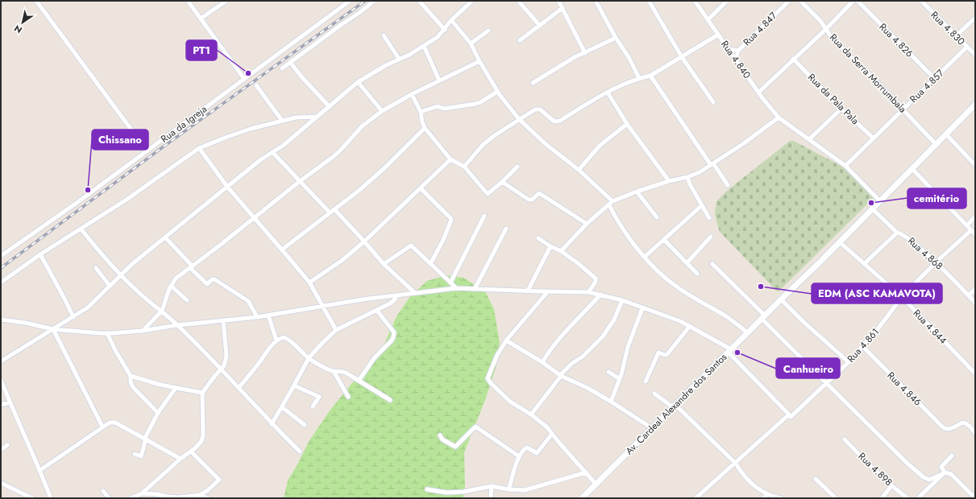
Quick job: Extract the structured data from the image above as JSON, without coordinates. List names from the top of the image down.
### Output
{
  "streets": {
    "street": [
      "Rua 4.830",
      "Rua 4.847",
      "Rua 4.826",
      "Rua 4.840",
      "Rua da Serra Morrumbala",
      "Rua 4.857",
      "Rua da Pala Pala",
      "Rua da Igreja",
      "Rua 4.868",
      "Rua 4.844",
      "Rua 4.861",
      "Rua 4.846",
      "Av. Cardeal Alexandre dos Santos",
      "Rua 4.898"
    ]
  },
  "crossings": [
    ["Rua 4.830", "Rua 4.857"],
    ["Rua 4.847", "Rua 4.840"],
    ["Rua 4.826", "Rua 4.857"],
    ["Rua 4.840", "Rua 4.857"],
    ["Rua 4.840", "Av. Cardeal Alexandre dos Santos"],
    ["Rua da Serra Morrumbala", "Rua 4.857"],
    ["Rua da Serra Morrumbala", "Av. Cardeal Alexandre dos Santos"],
    ["Rua 4.857", "Rua da Pala Pala"],
    ["Rua 4.868", "Rua 4.861"],
    ["Rua 4.868", "Av. Cardeal Alexandre dos Santos"],
    ["Rua 4.844", "Rua 4.861"],
    ["Rua 4.844", "Av. Cardeal Alexandre dos Santos"],
    ["Rua 4.861", "Rua 4.846"]
  ],
  "places": [
    "PT1",
    "Chissano",
    "cemitério",
    "EDM (ASC KAMAVOTA)",
    "Canhueiro"
  ],
  "north": "bottom left"
}
